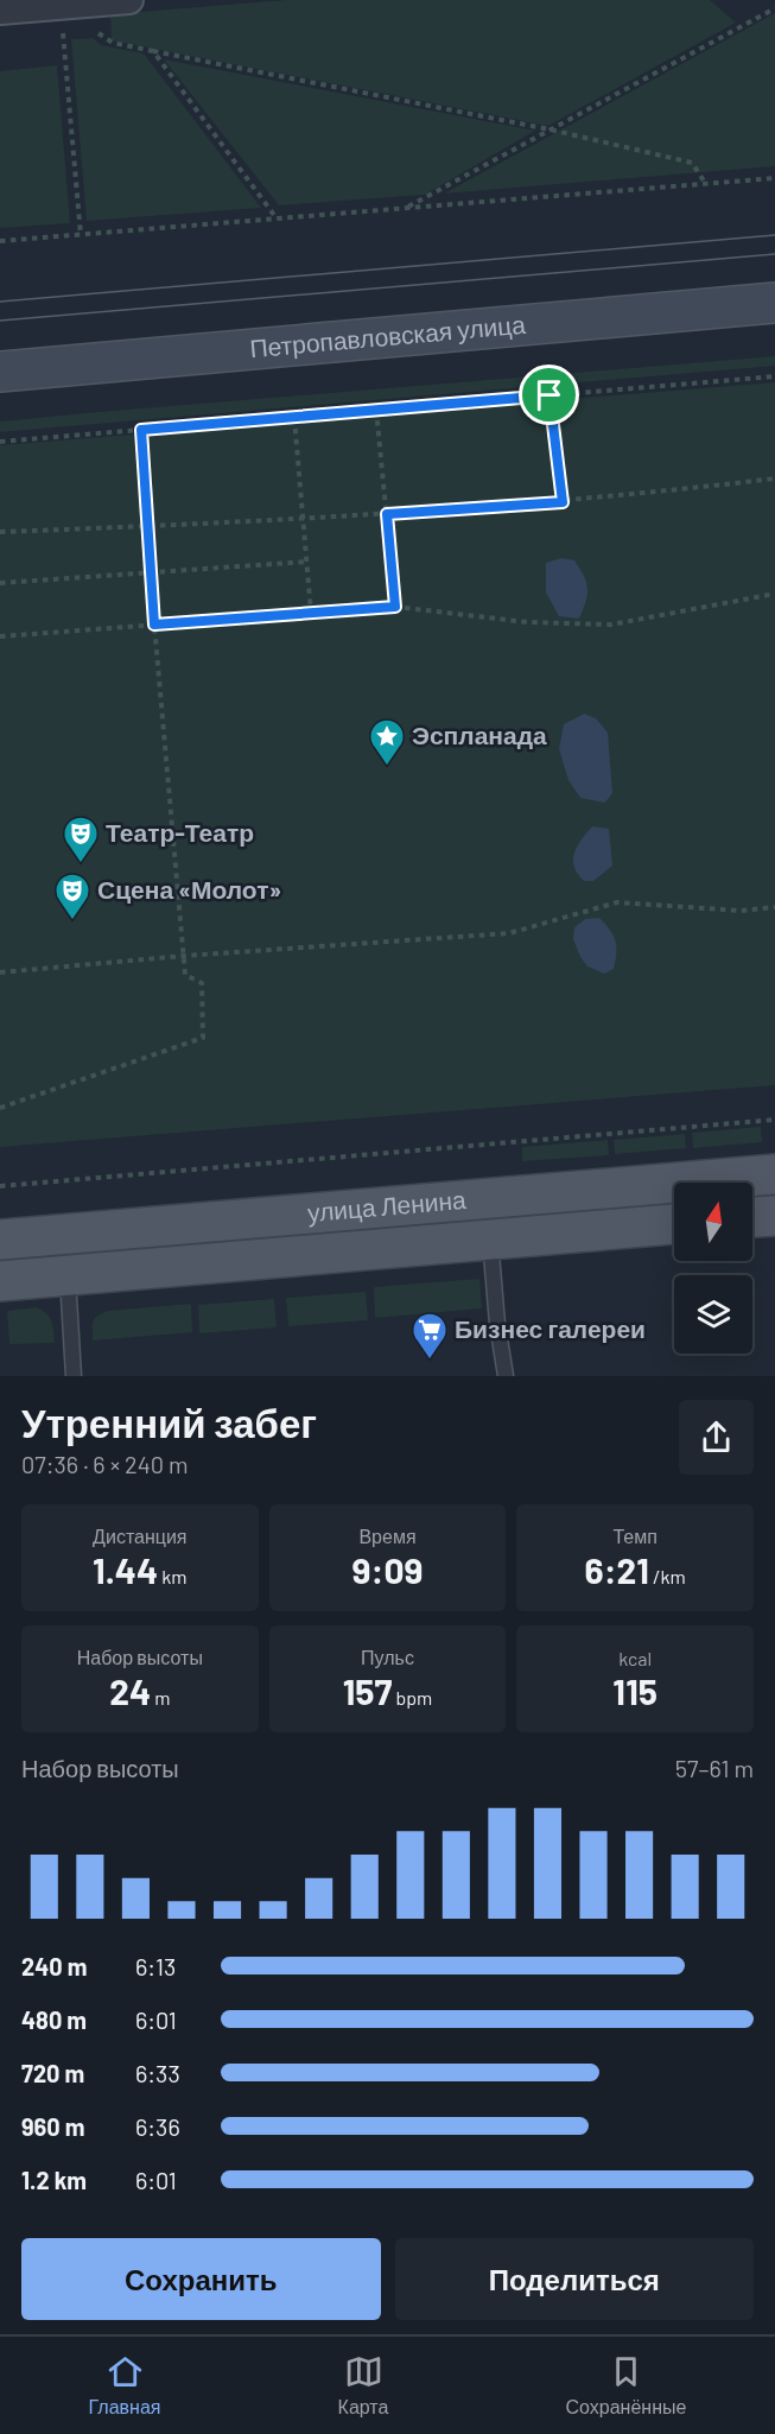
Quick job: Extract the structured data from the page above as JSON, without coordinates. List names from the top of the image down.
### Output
{
  "streets": {
    "main road": ["Петропавловская улица", "улица Ленина"]
  },
  "places": {
    "place": ["Эспланада"],
    "theatre": ["Театр-Театр", "Сцена «Молот»"],
    "supermarket": ["Бизнес галереи"]
  },
  "north": "top",
  "page": {
    "heading": ["Утренний забег", "07:36 · 6 × 240 m"],
    "stats": [
      ["Дистанция", "1.44 km"],
      ["Время", "9:09"],
      ["Темп", "6:21 /km"],
      ["Набор высоты", "24 m"],
      ["Пульс", "157 bpm"],
      ["kcal", "115"]
    ],
    "chart": ["Набор высоты", "57–61 m"],
    "list": [
      {
        "name": "240 m",
        "note": "6:13"
      },
      {
        "name": "480 m",
        "note": "6:01"
      },
      {
        "name": "720 m",
        "note": "6:33"
      },
      {
        "name": "960 m",
        "note": "6:36"
      },
      {
        "name": "1.2 km",
        "note": "6:01"
      }
    ],
    "buttons": ["Сохранить", "Поделиться"],
    "tabs": ["Главная", "Карта", "Сохранённые"]
  }
}
